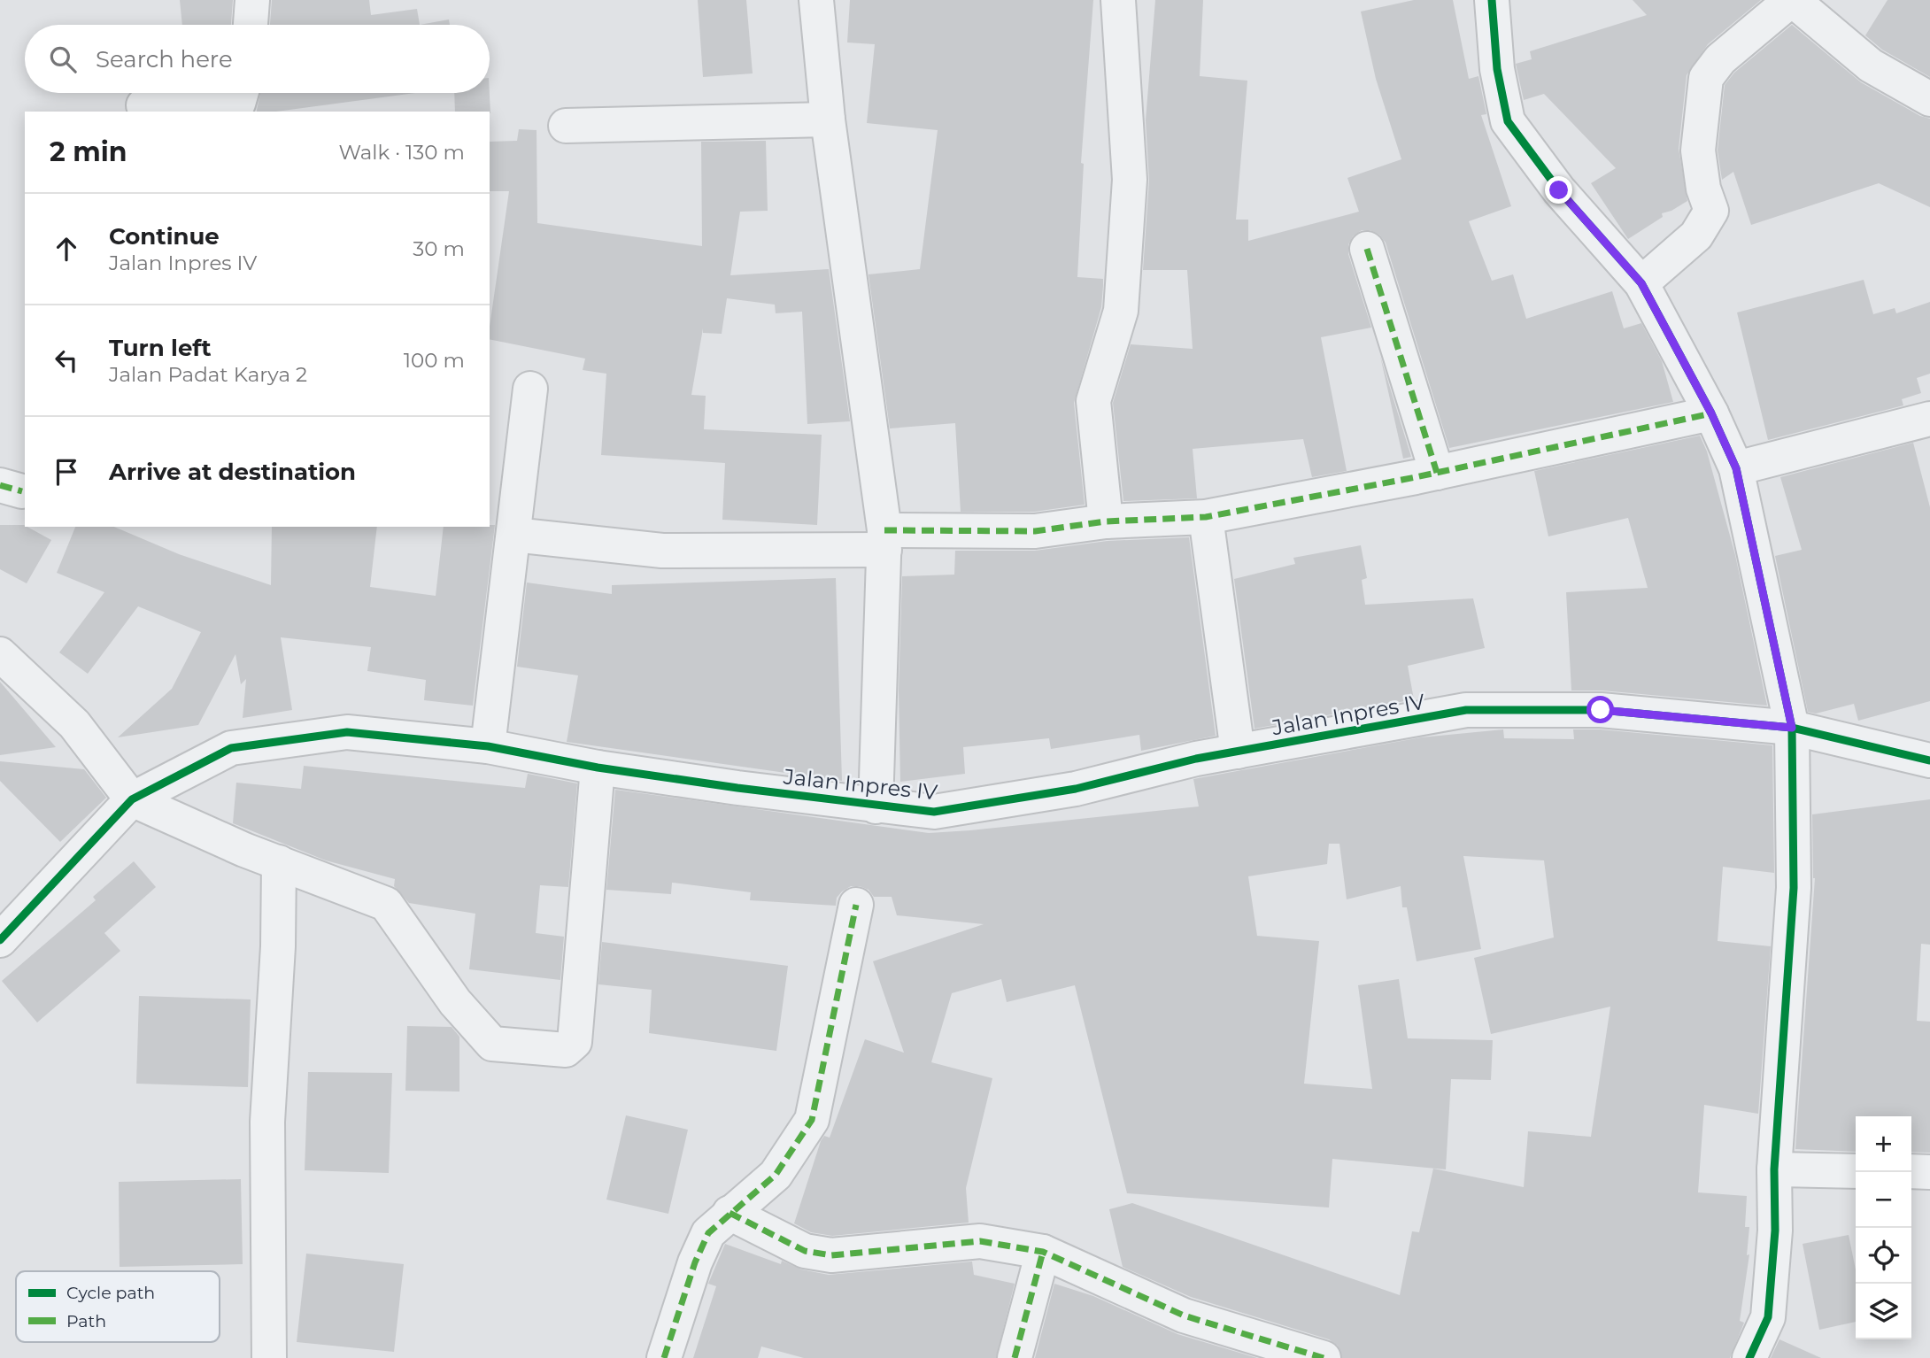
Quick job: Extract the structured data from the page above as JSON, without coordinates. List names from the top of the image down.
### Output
{
  "streets": {
    "street": ["Jalan Inpres IV"]
  },
  "legend": ["Cycle path", "Path"],
  "page": {
    "search": "Search here",
    "heading": ["2 min", "Walk · 130 m"],
    "list": [
      ["Continue", "Jalan Inpres IV", "30 m"],
      ["Turn left", "Jalan Padat Karya 2", "100 m"],
      "Arrive at destination"
    ],
    "map_buttons": ["+", "−"]
  }
}
